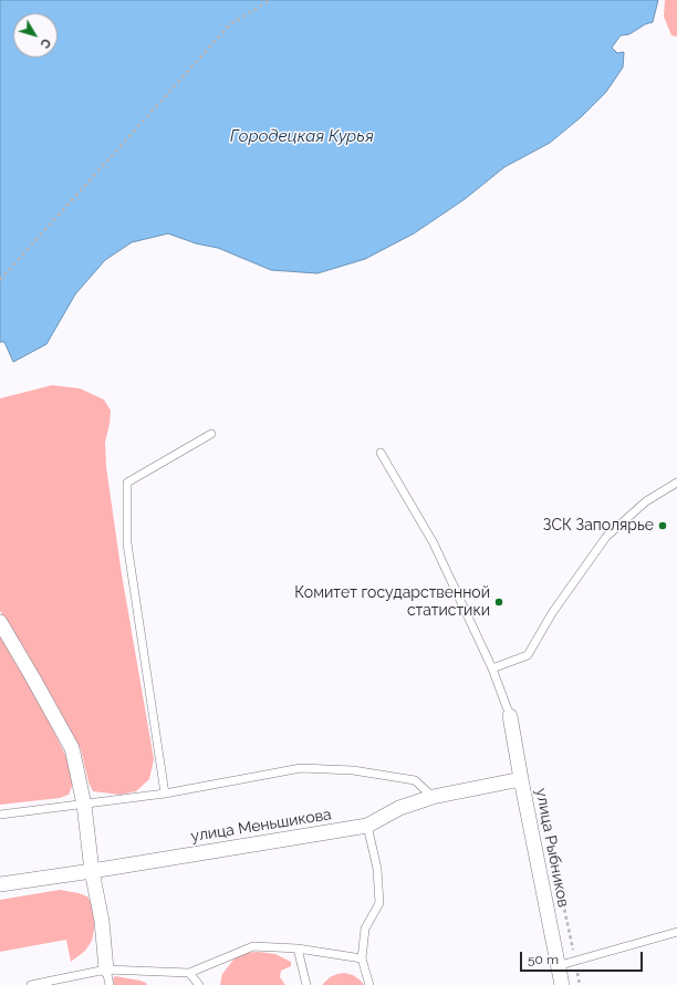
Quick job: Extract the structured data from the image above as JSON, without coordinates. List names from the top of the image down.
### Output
{
  "streets": {
    "street": ["улица Меньшикова", "улица Рыбников"]
  },
  "crossings": [
    ["улица Меньшикова", "улица Рыбников"]
  ],
  "water": ["Городецкая Курья"],
  "places": ["ЗСК Заполярье", "Комитет государственной статистики"],
  "scale_bar": "50 m",
  "north": "bottom right"
}
